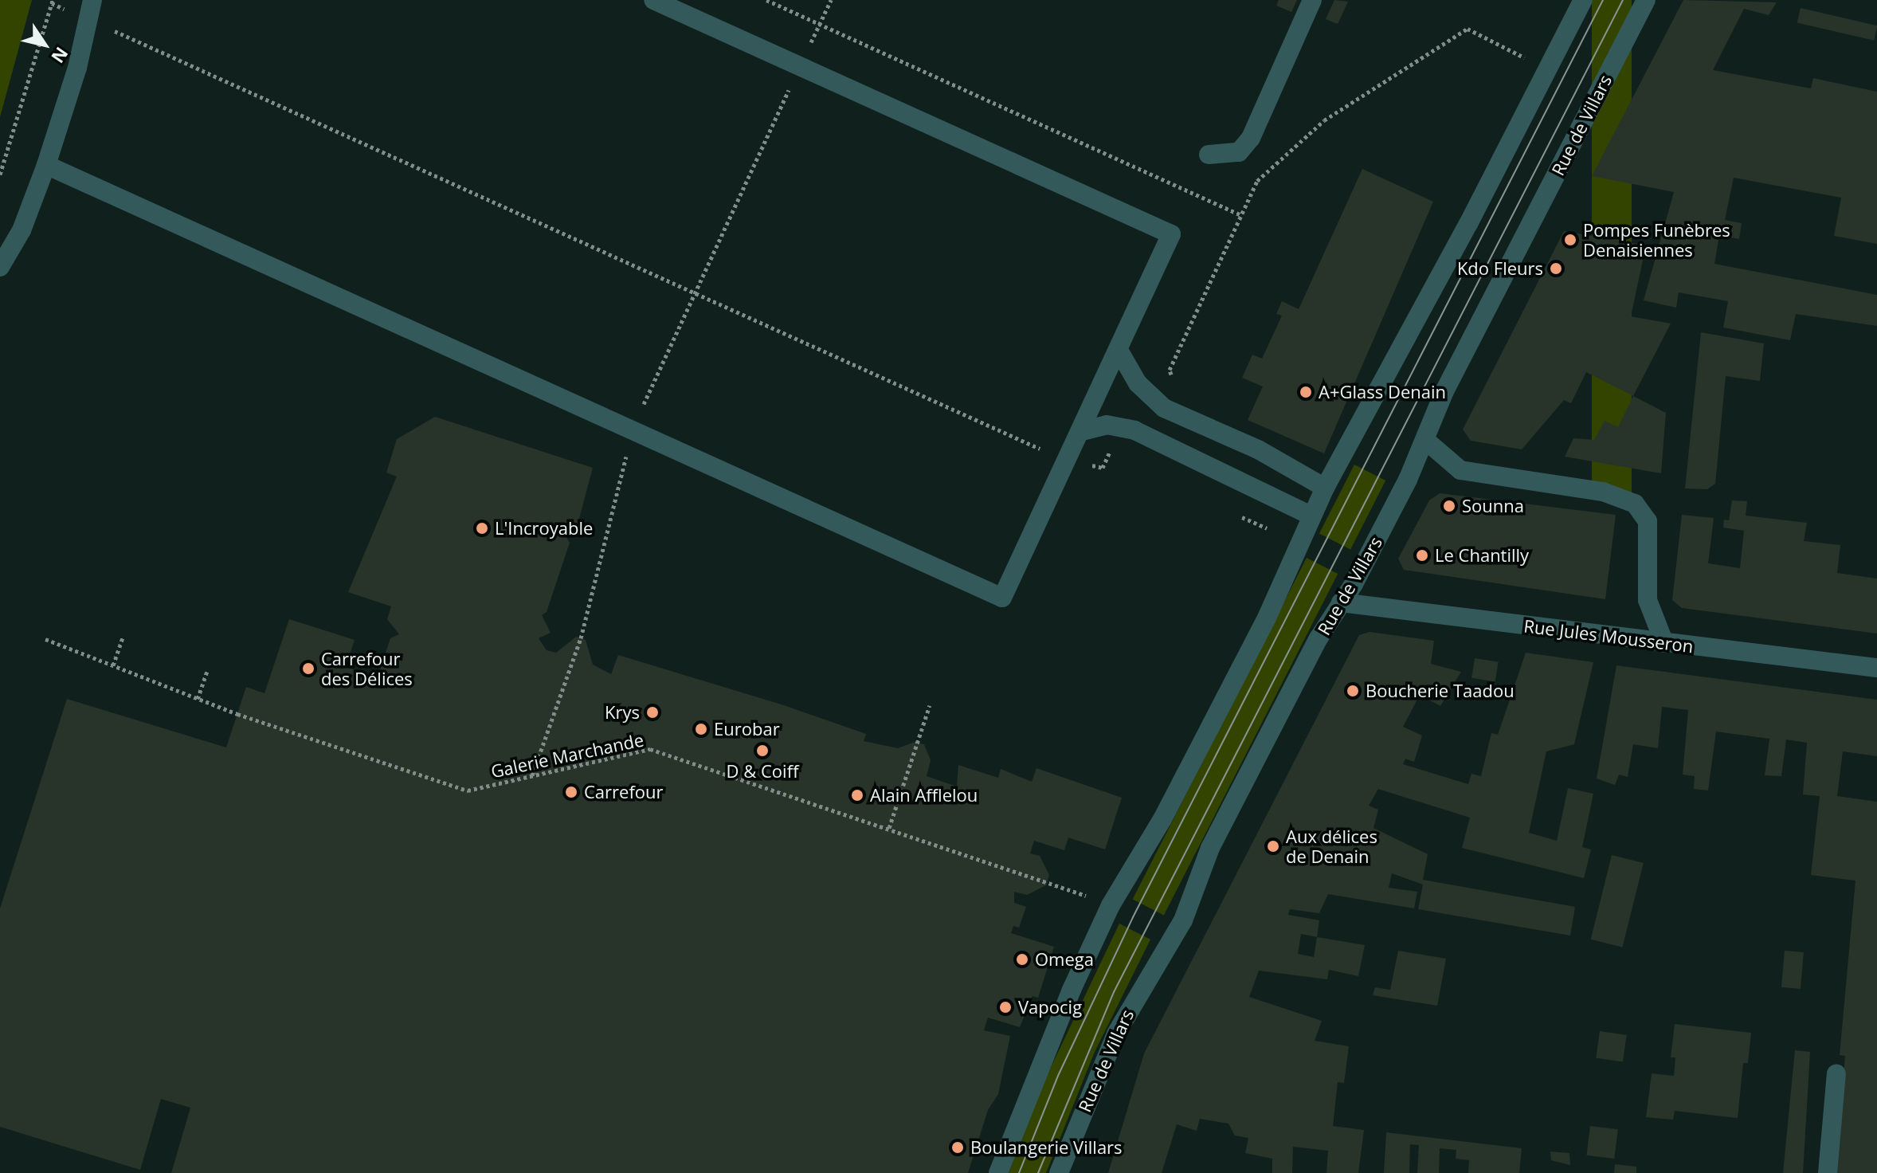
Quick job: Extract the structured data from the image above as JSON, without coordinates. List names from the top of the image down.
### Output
{
  "streets": {
    "street": ["Rue de Villars", "Rue Jules Mousseron"],
    "path": ["Galerie Marchande"]
  },
  "crossings": [
    ["Rue de Villars", "Rue Jules Mousseron"]
  ],
  "places": [
    "Pompes Funèbres Denaisiennes",
    "Kdo Fleurs",
    "A+Glass Denain",
    "Sounna",
    "L'Incroyable",
    "Le Chantilly",
    "Carrefour des Délices",
    "Boucherie Taadou",
    "Krys",
    "Eurobar",
    "D & Coiff",
    "Carrefour",
    "Alain Afflelou",
    "Aux délices de Denain",
    "Omega",
    "Vapocig",
    "Boulangerie Villars"
  ],
  "north": "bottom right"
}
